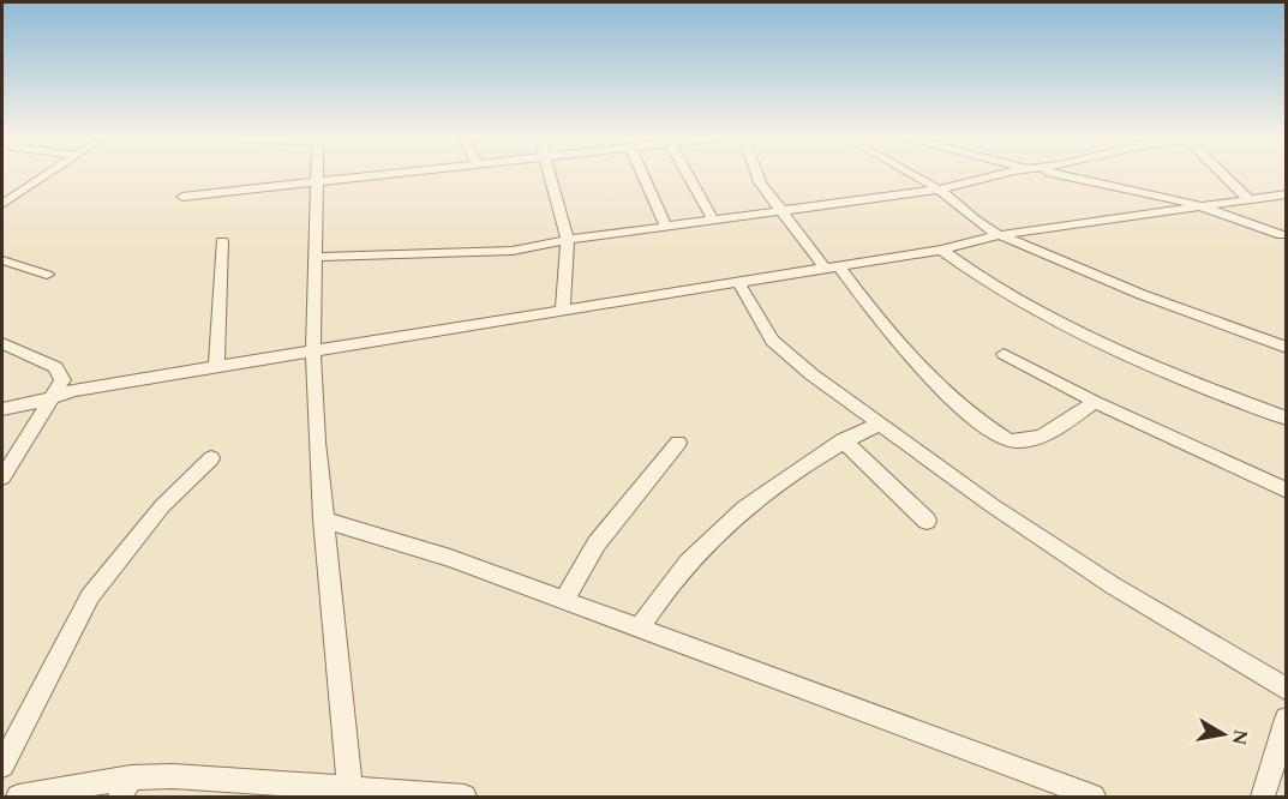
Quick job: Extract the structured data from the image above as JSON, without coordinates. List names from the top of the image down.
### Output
{
  "north": "right"
}
